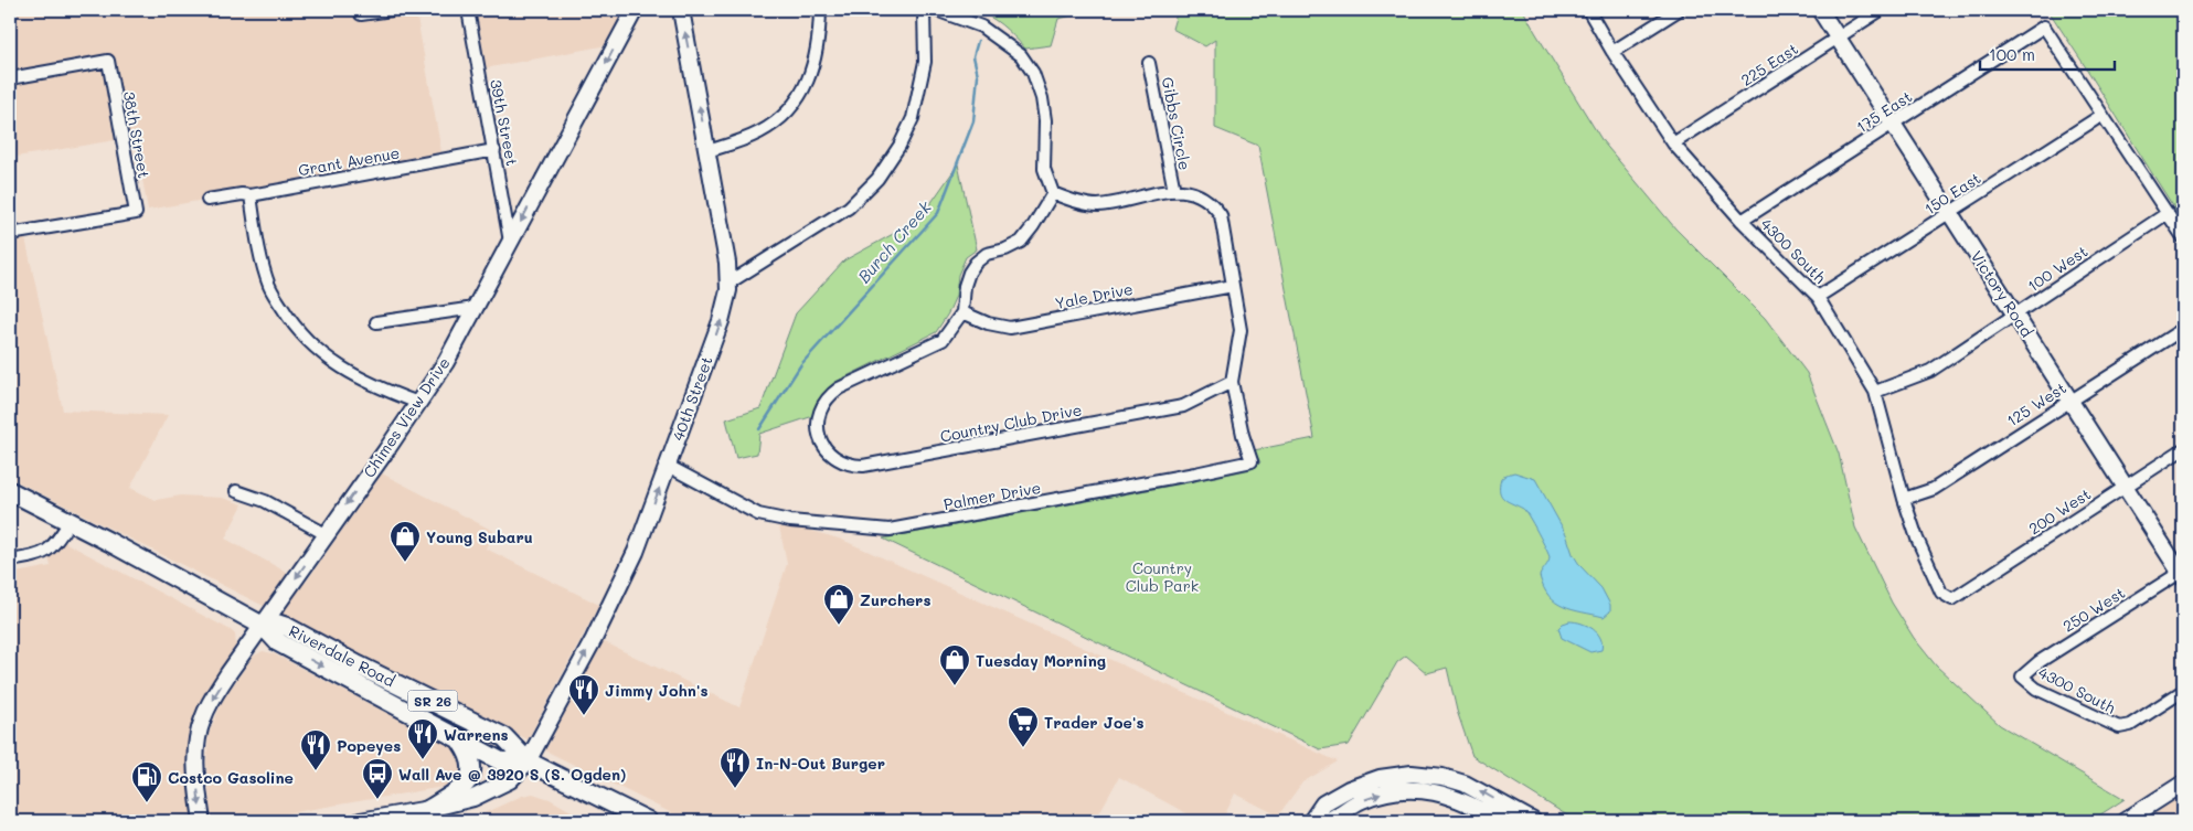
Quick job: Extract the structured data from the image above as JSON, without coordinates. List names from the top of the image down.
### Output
{
  "streets": {
    "main road": [
      "Victory Road",
      "40th Street",
      "Chimes View Drive",
      "Riverdale Road",
      "SR 26"
    ],
    "street": [
      "225 East",
      "175 East",
      "39th Street",
      "Gibbs Circle",
      "38th Street",
      "Grant Avenue",
      "150 East",
      "4300 South",
      "100 West",
      "Yale Drive",
      "125 West",
      "Country Club Drive",
      "Palmer Drive",
      "200 West",
      "250 West"
    ]
  },
  "crossings": [
    ["225 East", "4300 South"],
    ["225 East", "Victory Road"],
    ["175 East", "150 East"],
    ["175 East", "4300 South"],
    ["175 East", "Victory Road"],
    ["39th Street", "Grant Avenue"],
    ["39th Street", "Chimes View Drive"],
    ["150 East", "4300 South"],
    ["150 East", "Victory Road"],
    ["4300 South", "100 West"],
    ["4300 South", "125 West"],
    ["4300 South", "200 West"],
    ["4300 South", "250 West"],
    ["100 West", "Victory Road"],
    ["Victory Road", "125 West"],
    ["Victory Road", "200 West"],
    ["Victory Road", "250 West"],
    ["Yale Drive", "Country Club Drive"],
    ["40th Street", "Palmer Drive"],
    ["40th Street", "Riverdale Road"],
    ["Chimes View Drive", "Riverdale Road"],
    ["Country Club Drive", "Palmer Drive"]
  ],
  "one_way": ["40th Street", "Chimes View Drive"],
  "water": ["Burch Creek"],
  "parks": ["Country Club Park"],
  "places": {
    "shop": ["Young Subaru", "Zurchers", "Tuesday Morning"],
    "restaurant": [
      "Jimmy John's",
      "Warrens",
      "Popeyes",
      "In-N-Out Burger"
    ],
    "supermarket": ["Trader Joe's"],
    "bus stop": ["Wall Ave @ 3920 S (S. Ogden)"],
    "fuel station": ["Costco Gasoline"]
  },
  "scale_bar": "100 m"
}
